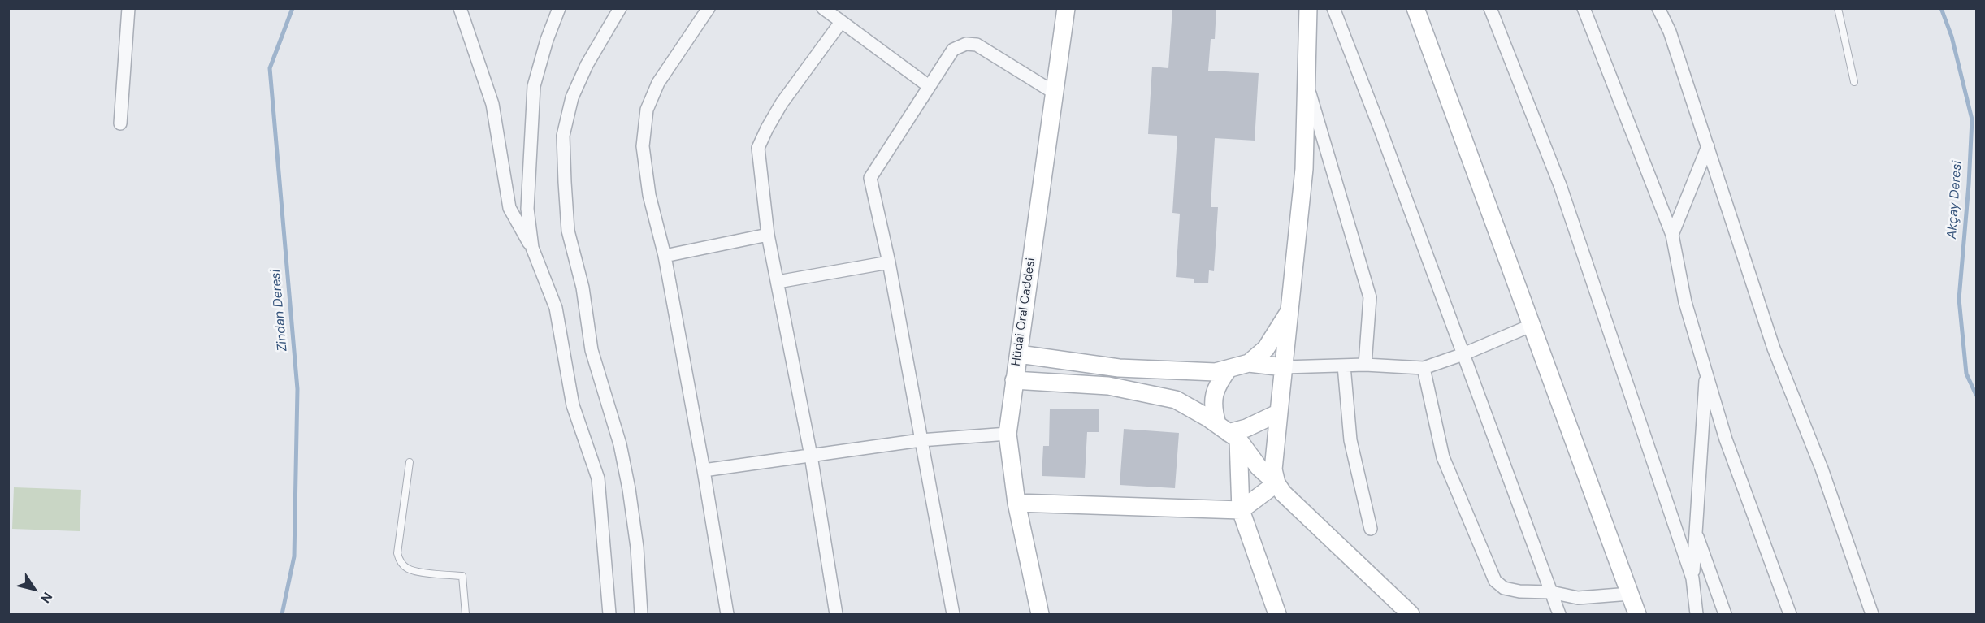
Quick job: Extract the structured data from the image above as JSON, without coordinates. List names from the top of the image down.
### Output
{
  "streets": {
    "street": ["Hüdai Oral Caddesi"]
  },
  "water": ["Akçay Deresi", "Zindan Deresi"],
  "north": "bottom right"
}
